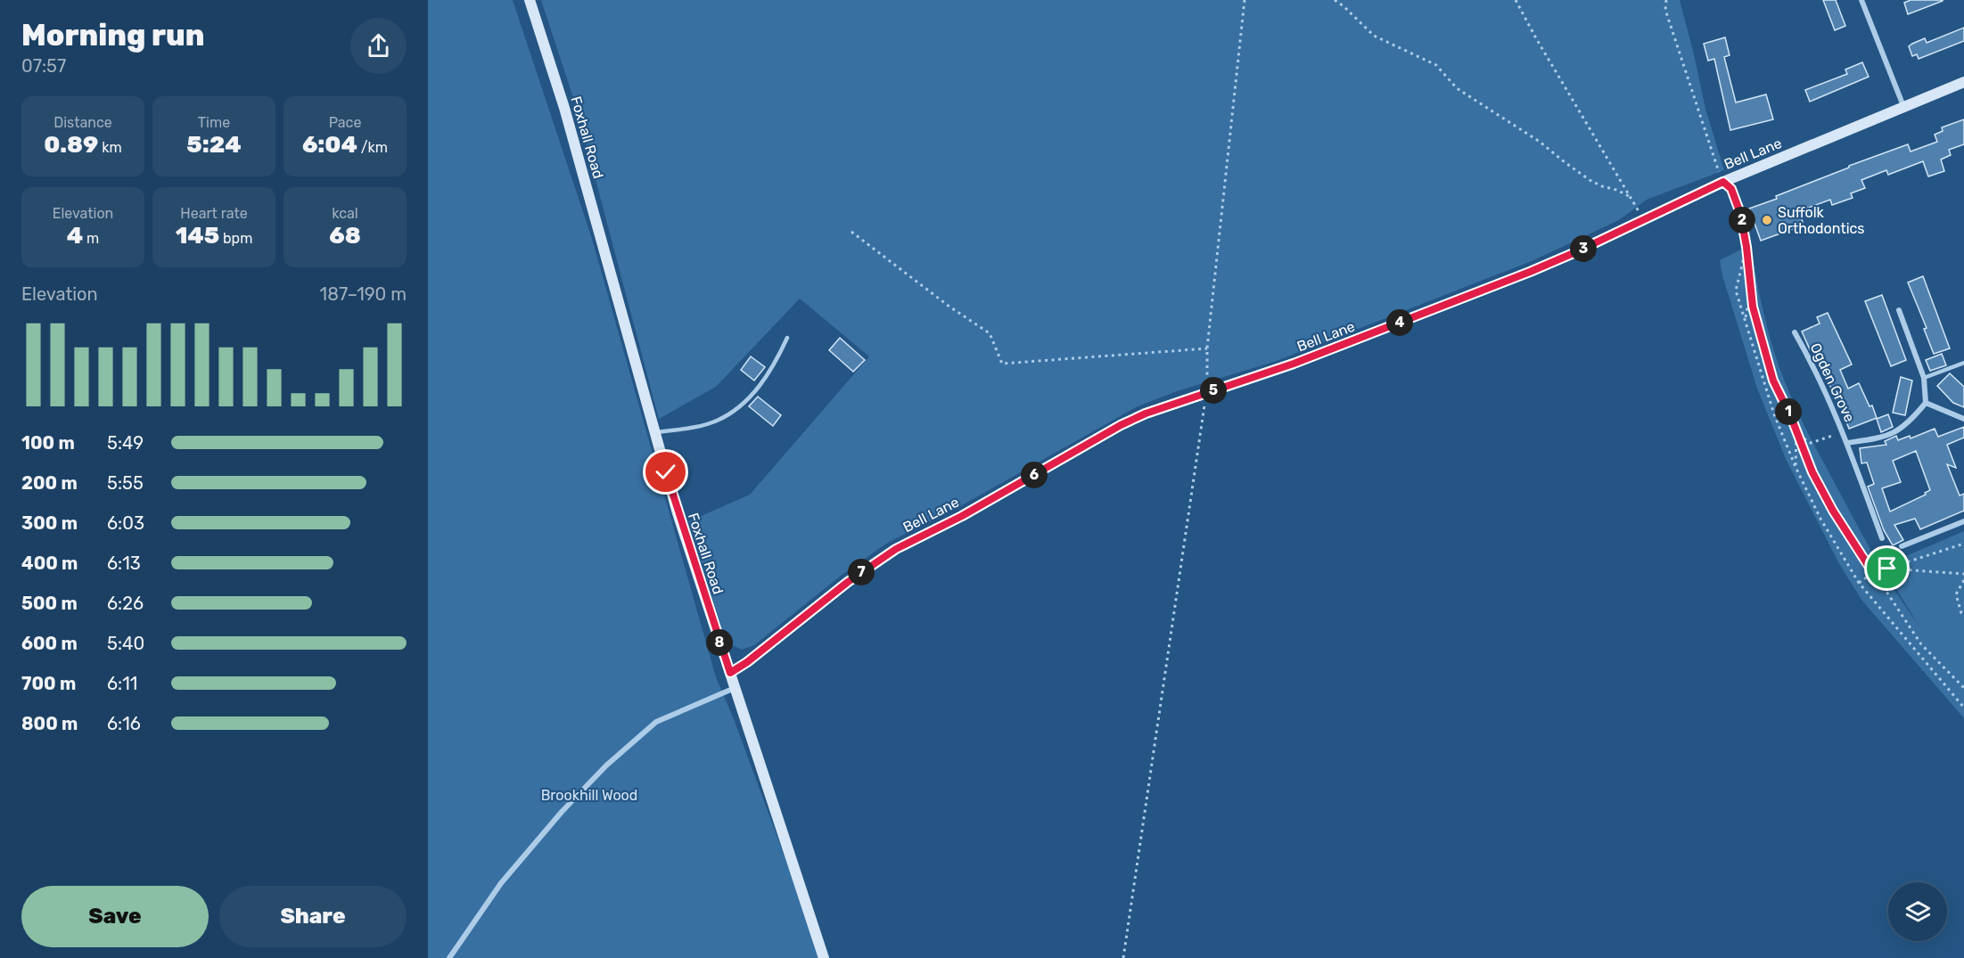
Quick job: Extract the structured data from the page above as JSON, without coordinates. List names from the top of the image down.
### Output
{
  "streets": {
    "street": ["Foxhall Road", "Bell Lane", "Ogden Grove"]
  },
  "crossings": [
    ["Foxhall Road", "Bell Lane"]
  ],
  "parks": ["Brookhill Wood"],
  "places": ["Suffolk Orthodontics"],
  "page": {
    "heading": ["Morning run", "07:57"],
    "stats": [
      ["Distance", "0.89 km"],
      ["Time", "5:24"],
      ["Pace", "6:04 /km"],
      ["Elevation", "4 m"],
      ["Heart rate", "145 bpm"],
      ["kcal", "68"]
    ],
    "pins": [
      "2",
      "3",
      "4",
      "5",
      "1",
      "6",
      "7",
      "8"
    ],
    "chart": ["Elevation", "187–190 m"],
    "list": [
      {
        "name": "100 m",
        "note": "5:49"
      },
      {
        "name": "200 m",
        "note": "5:55"
      },
      {
        "name": "300 m",
        "note": "6:03"
      },
      {
        "name": "400 m",
        "note": "6:13"
      },
      {
        "name": "500 m",
        "note": "6:26"
      },
      {
        "name": "600 m",
        "note": "5:40"
      },
      {
        "name": "700 m",
        "note": "6:11"
      },
      {
        "name": "800 m",
        "note": "6:16"
      }
    ],
    "buttons": ["Save", "Share"]
  }
}
